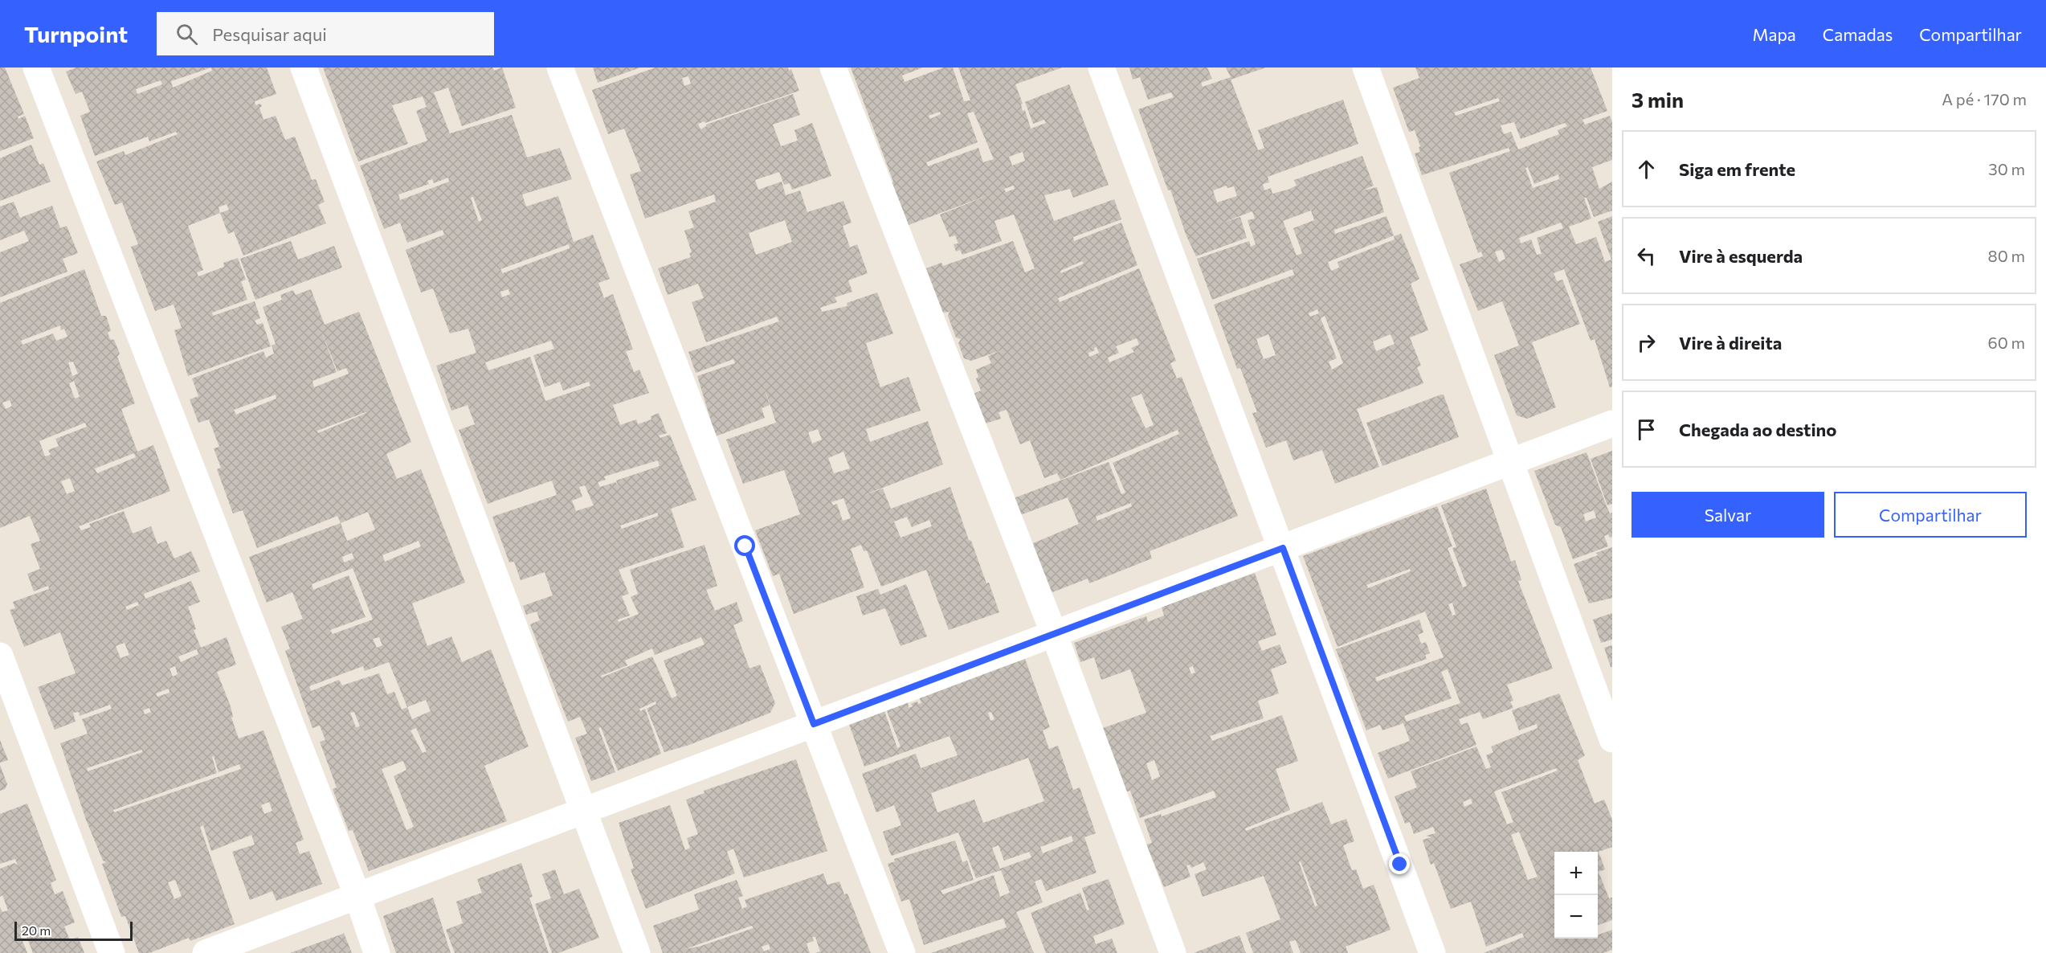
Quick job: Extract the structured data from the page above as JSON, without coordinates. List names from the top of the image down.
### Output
{
  "scale_bar": "20 m",
  "page": {
    "header": "Turnpoint",
    "search": "Pesquisar aqui",
    "nav": ["Mapa", "Camadas", "Compartilhar"],
    "heading": ["3 min", "A pé · 170 m"],
    "list": [
      ["Siga em frente", "30 m"],
      ["Vire à esquerda", "80 m"],
      ["Vire à direita", "60 m"],
      "Chegada ao destino"
    ],
    "buttons": ["Salvar", "Compartilhar"],
    "map_buttons": ["+", "−"],
    "scale": "20 m"
  }
}
